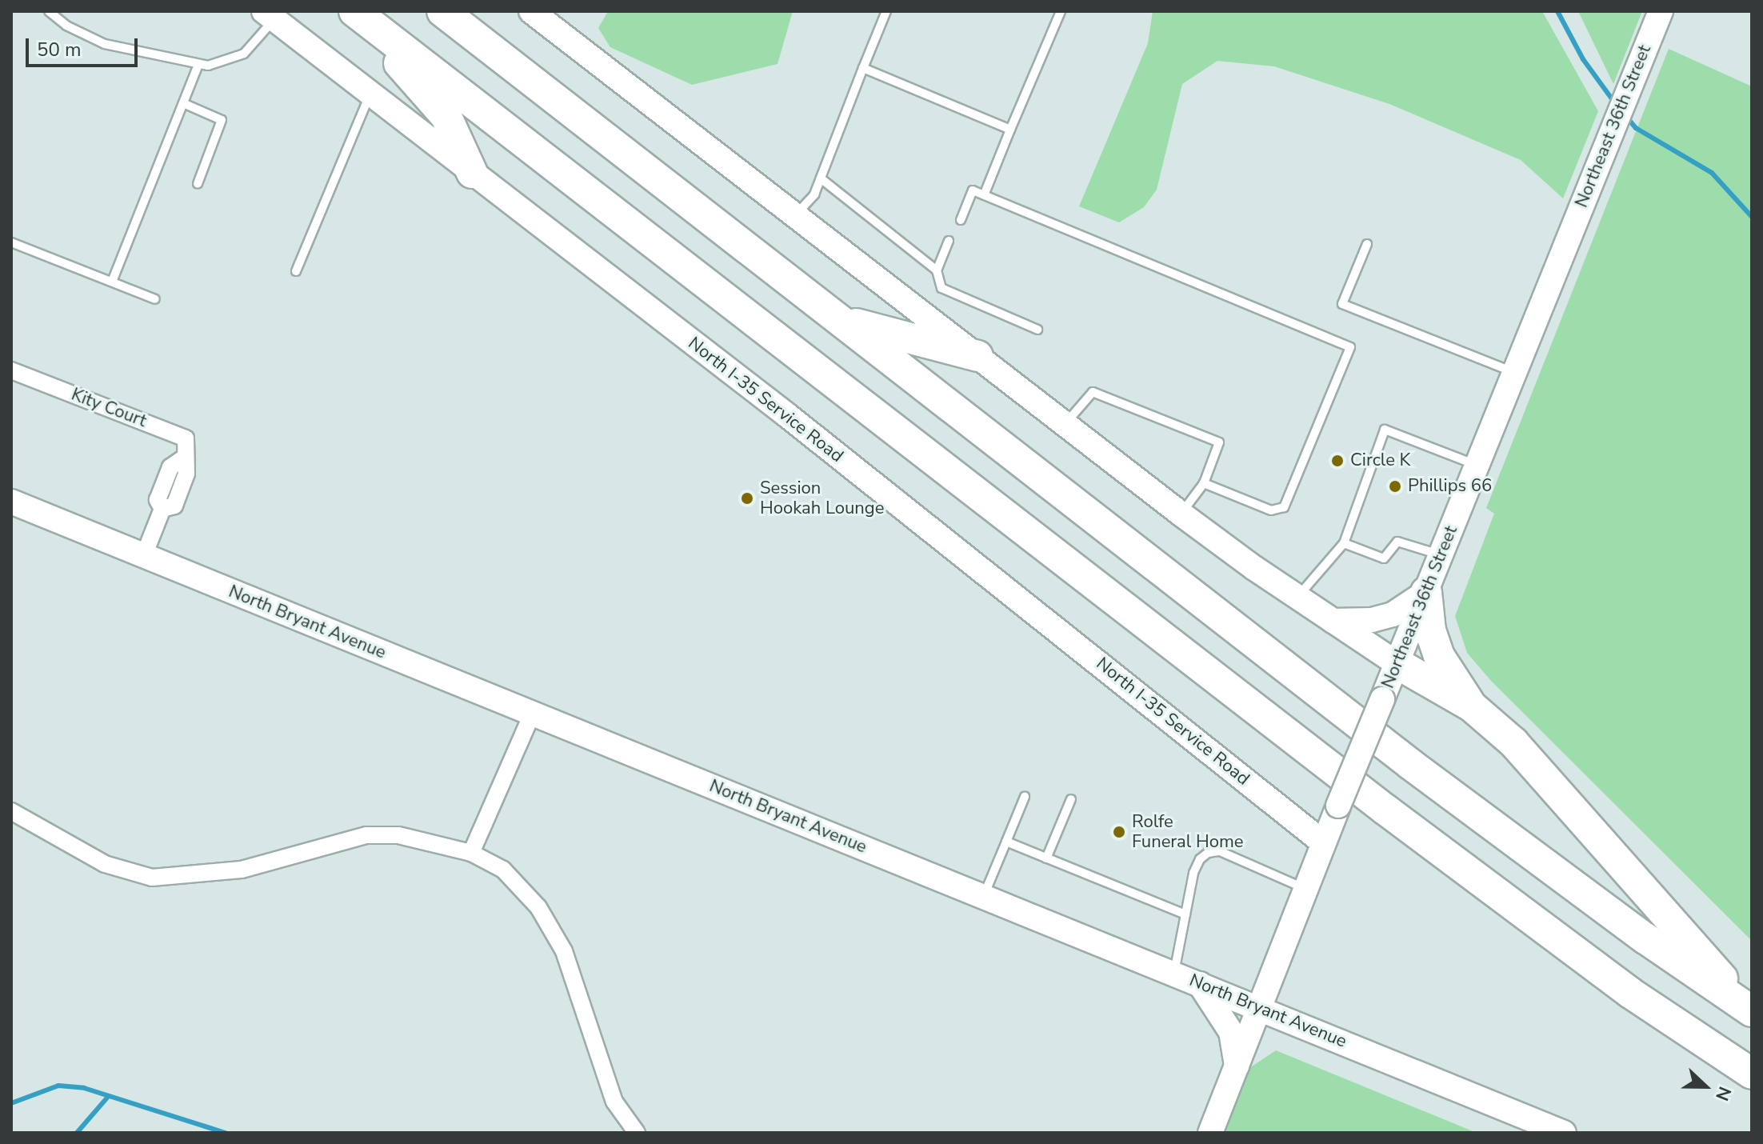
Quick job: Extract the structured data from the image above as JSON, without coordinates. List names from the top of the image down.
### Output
{
  "streets": {
    "main road": ["Northeast 36th Street", "North I-35 Service Road", "North Bryant Avenue"],
    "street": ["Kity Court"]
  },
  "crossings": [
    ["Northeast 36th Street", "North I-35 Service Road"],
    ["Northeast 36th Street", "North Bryant Avenue"],
    ["Kity Court", "North Bryant Avenue"]
  ],
  "places": [
    "Circle K",
    "Phillips 66",
    "Session Hookah Lounge",
    "Rolfe Funeral Home"
  ],
  "scale_bar": "50 m",
  "north": "right"
}
